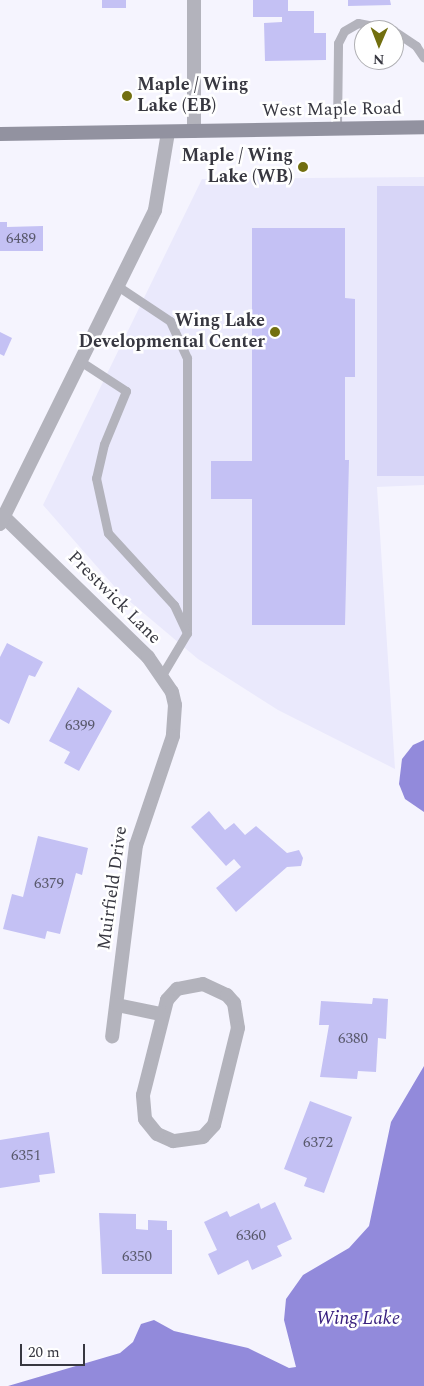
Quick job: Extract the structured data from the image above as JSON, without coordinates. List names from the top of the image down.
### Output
{
  "streets": {
    "main road": ["West Maple Road"],
    "street": ["Prestwick Lane", "Muirfield Drive"]
  },
  "crossings": [
    ["Prestwick Lane", "Muirfield Drive"]
  ],
  "water": ["Wing Lake"],
  "places": ["Maple / Wing Lake (EB)", "Maple / Wing Lake (WB)", "Wing Lake Developmental Center"],
  "house_numbers": [
    "6489",
    "6399",
    "6379",
    "6380",
    "6372",
    "6351",
    "6360",
    "6350"
  ],
  "scale_bar": "20 m",
  "north": "bottom"
}
